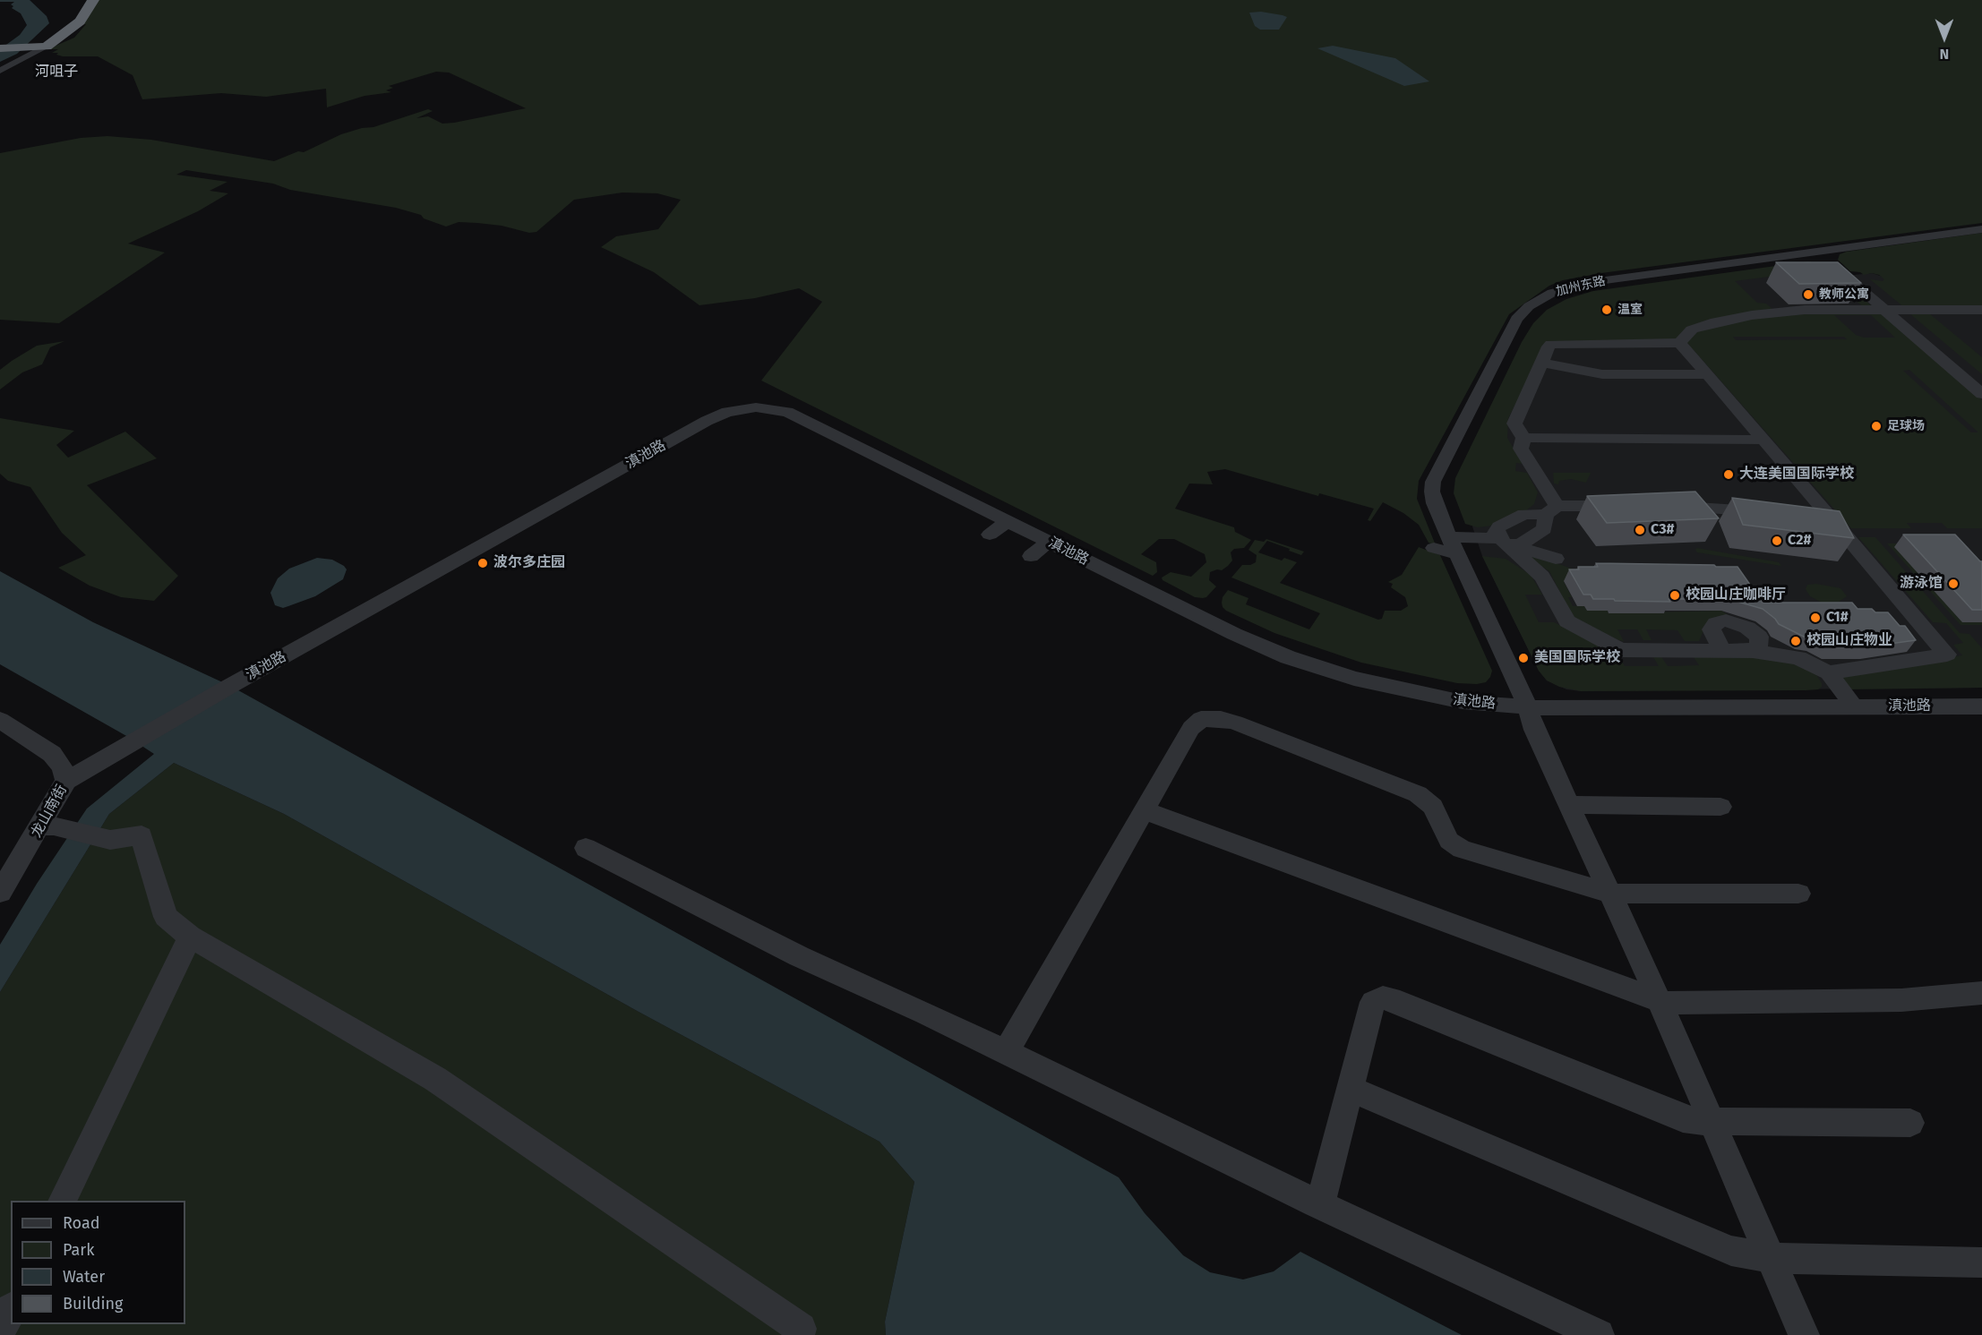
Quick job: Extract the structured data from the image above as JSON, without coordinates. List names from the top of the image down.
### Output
{
  "streets": {
    "street": ["加州东路", "滇池路", "龙山南街"]
  },
  "crossings": [
    ["加州东路", "滇池路"],
    ["滇池路", "龙山南街"]
  ],
  "districts": ["河咀子"],
  "places": [
    "教师公寓",
    "温室",
    "足球场",
    "大连美国国际学校",
    "C3#",
    "C2#",
    "波尔多庄园",
    "游泳馆",
    "校园山庄咖啡厅",
    "C1#",
    "校园山庄物业",
    "美国国际学校"
  ],
  "legend": [
    "Road",
    "Park",
    "Water",
    "Building"
  ],
  "north": "bottom"
}
